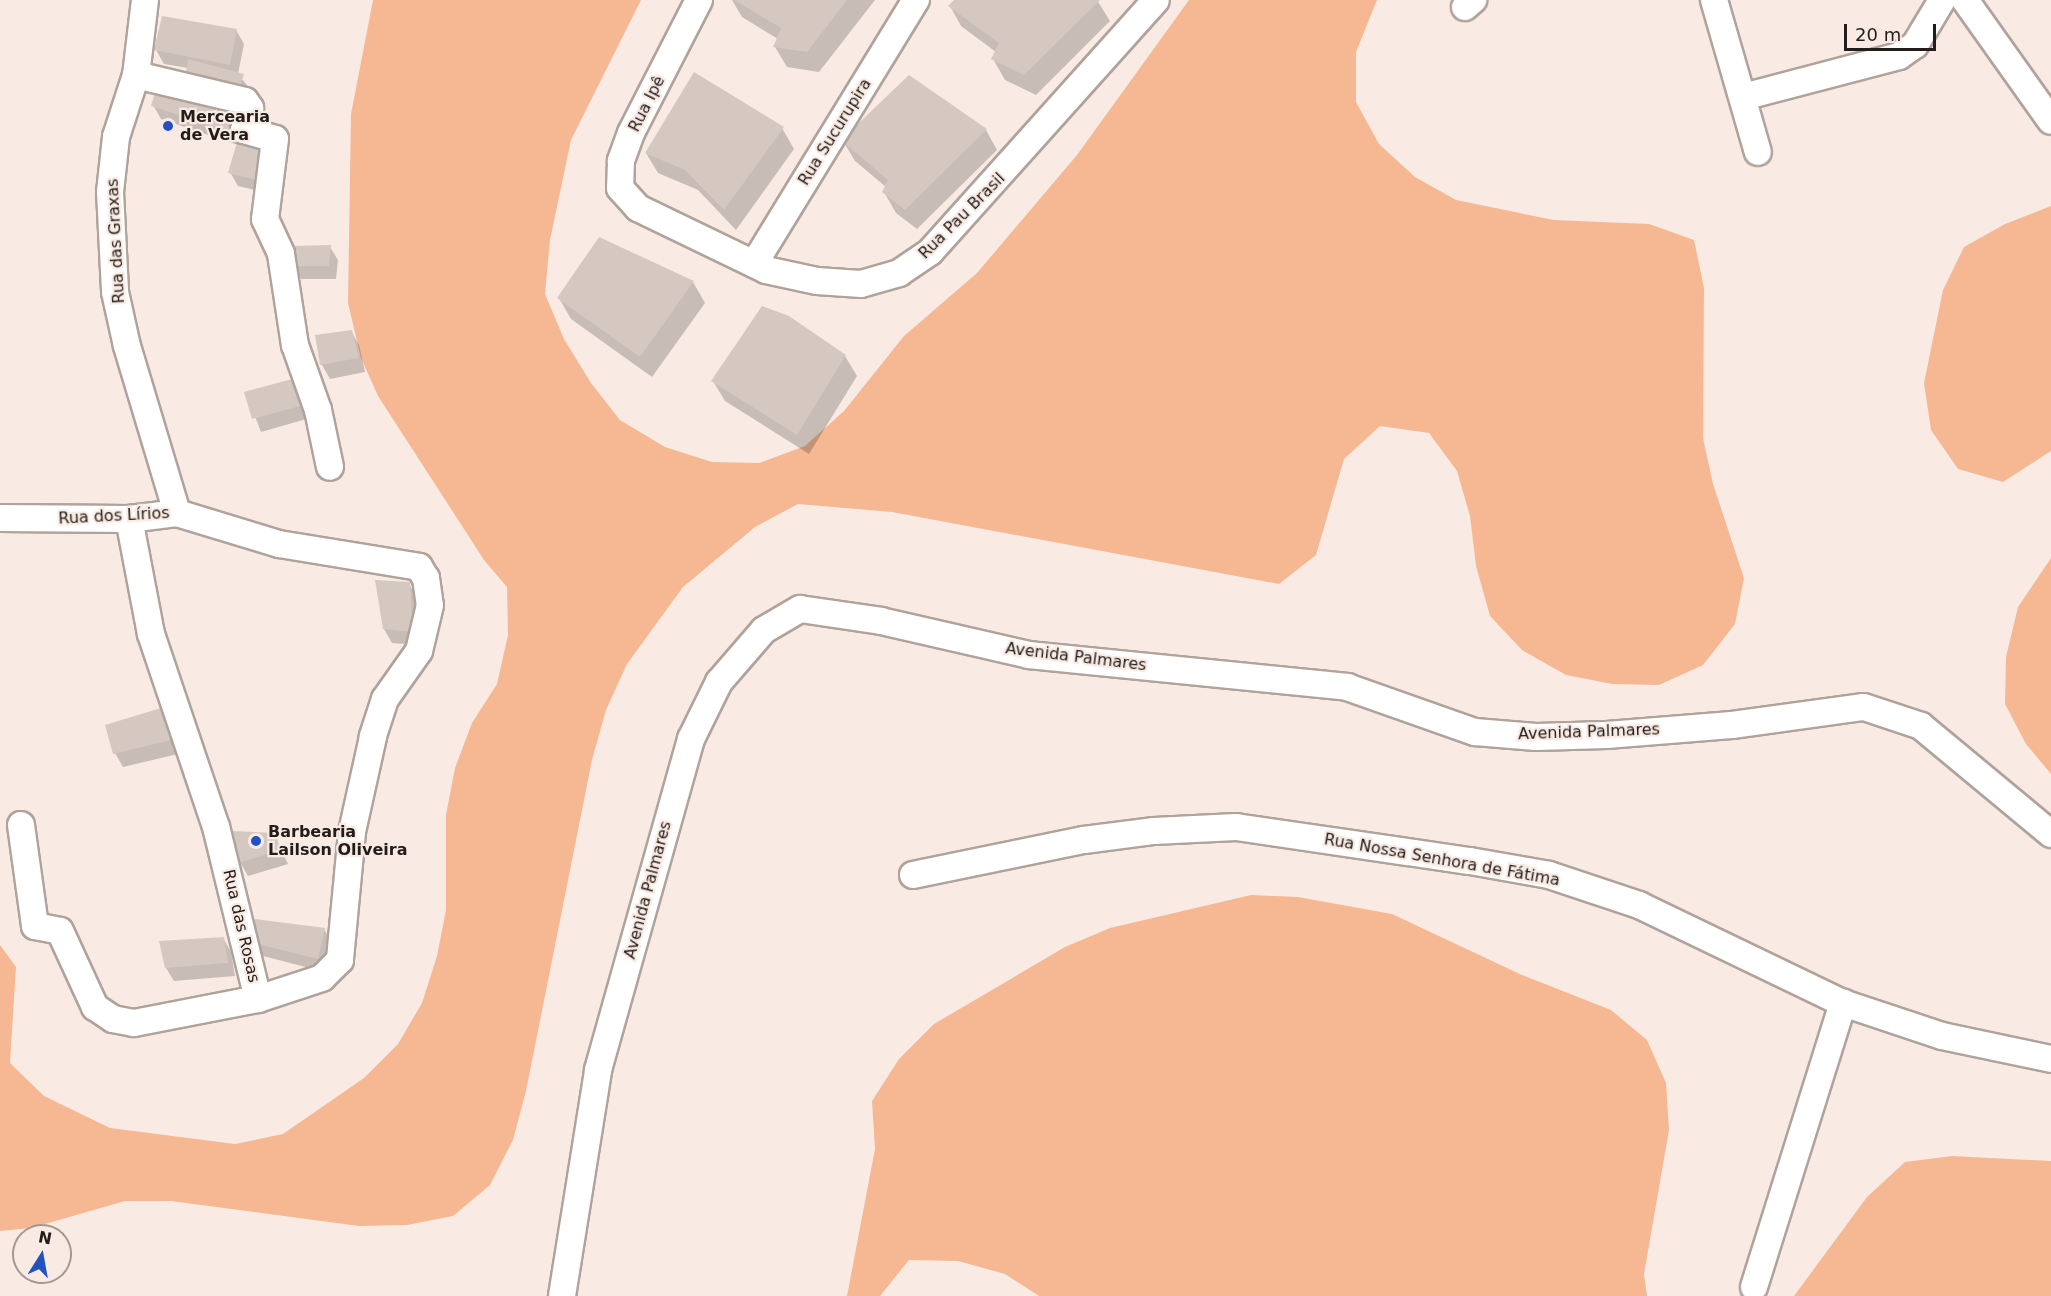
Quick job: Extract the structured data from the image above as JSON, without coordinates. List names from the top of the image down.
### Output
{
  "streets": {
    "street": [
      "Rua Ipê",
      "Rua Sucurupira",
      "Rua Pau Brasil",
      "Rua das Graxas",
      "Rua dos Lírios",
      "Avenida Palmares",
      "Rua Nossa Senhora de Fátima",
      "Rua das Rosas"
    ]
  },
  "crossings": [
    ["Rua Ipê", "Rua Pau Brasil"],
    ["Rua Sucurupira", "Rua Pau Brasil"],
    ["Rua das Graxas", "Rua dos Lírios"],
    ["Rua dos Lírios", "Rua das Rosas"]
  ],
  "places": ["Mercearia de Vera", "Barbearia Lailson Oliveira"],
  "scale_bar": "20 m",
  "north": "top"
}
